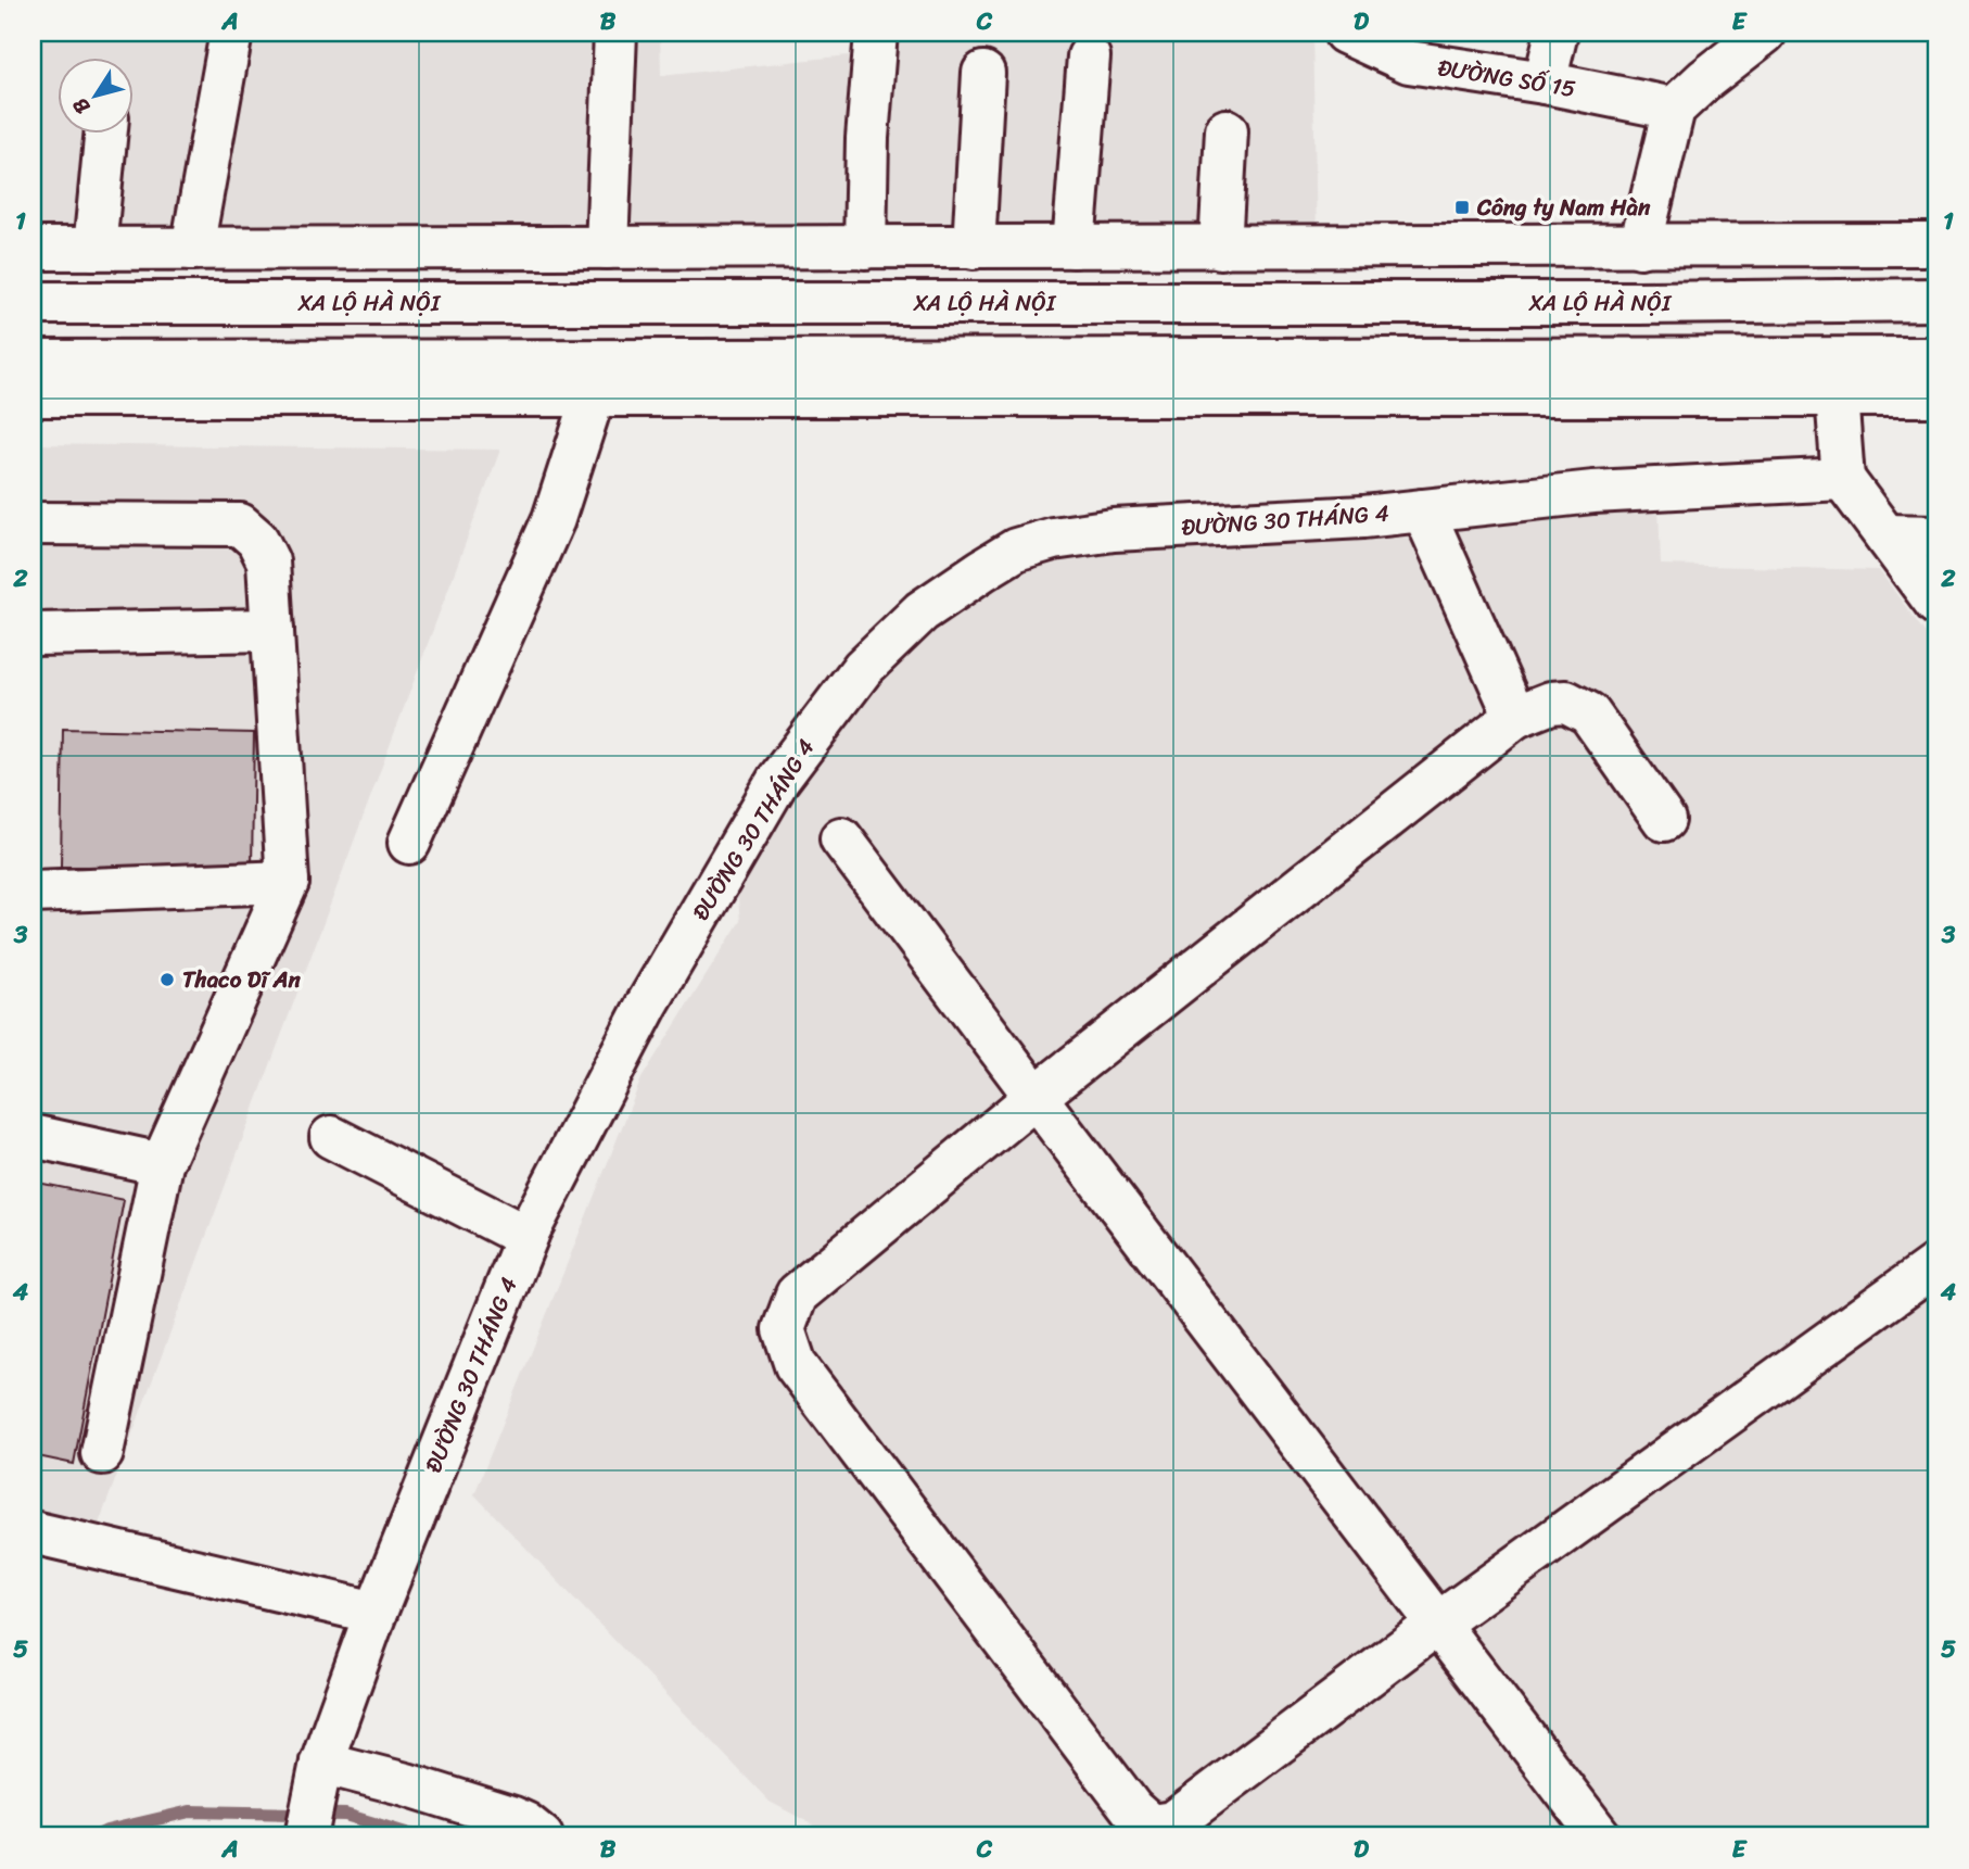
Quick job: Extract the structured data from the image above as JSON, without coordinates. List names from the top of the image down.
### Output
{
  "streets": {
    "main road": ["ĐƯỜNG SỐ 15", "XA LỘ HÀ NỘI", "ĐƯỜNG 30 THÁNG 4"]
  },
  "places": {
    "transit": ["Công ty Nam Hàn"],
    "other": ["Thaco Dĩ An"]
  },
  "north": "bottom left",
  "grid": {
    "columns": [
      "A",
      "B",
      "C",
      "D",
      "E"
    ],
    "rows": [
      "1",
      "2",
      "3",
      "4",
      "5"
    ]
  }
}
